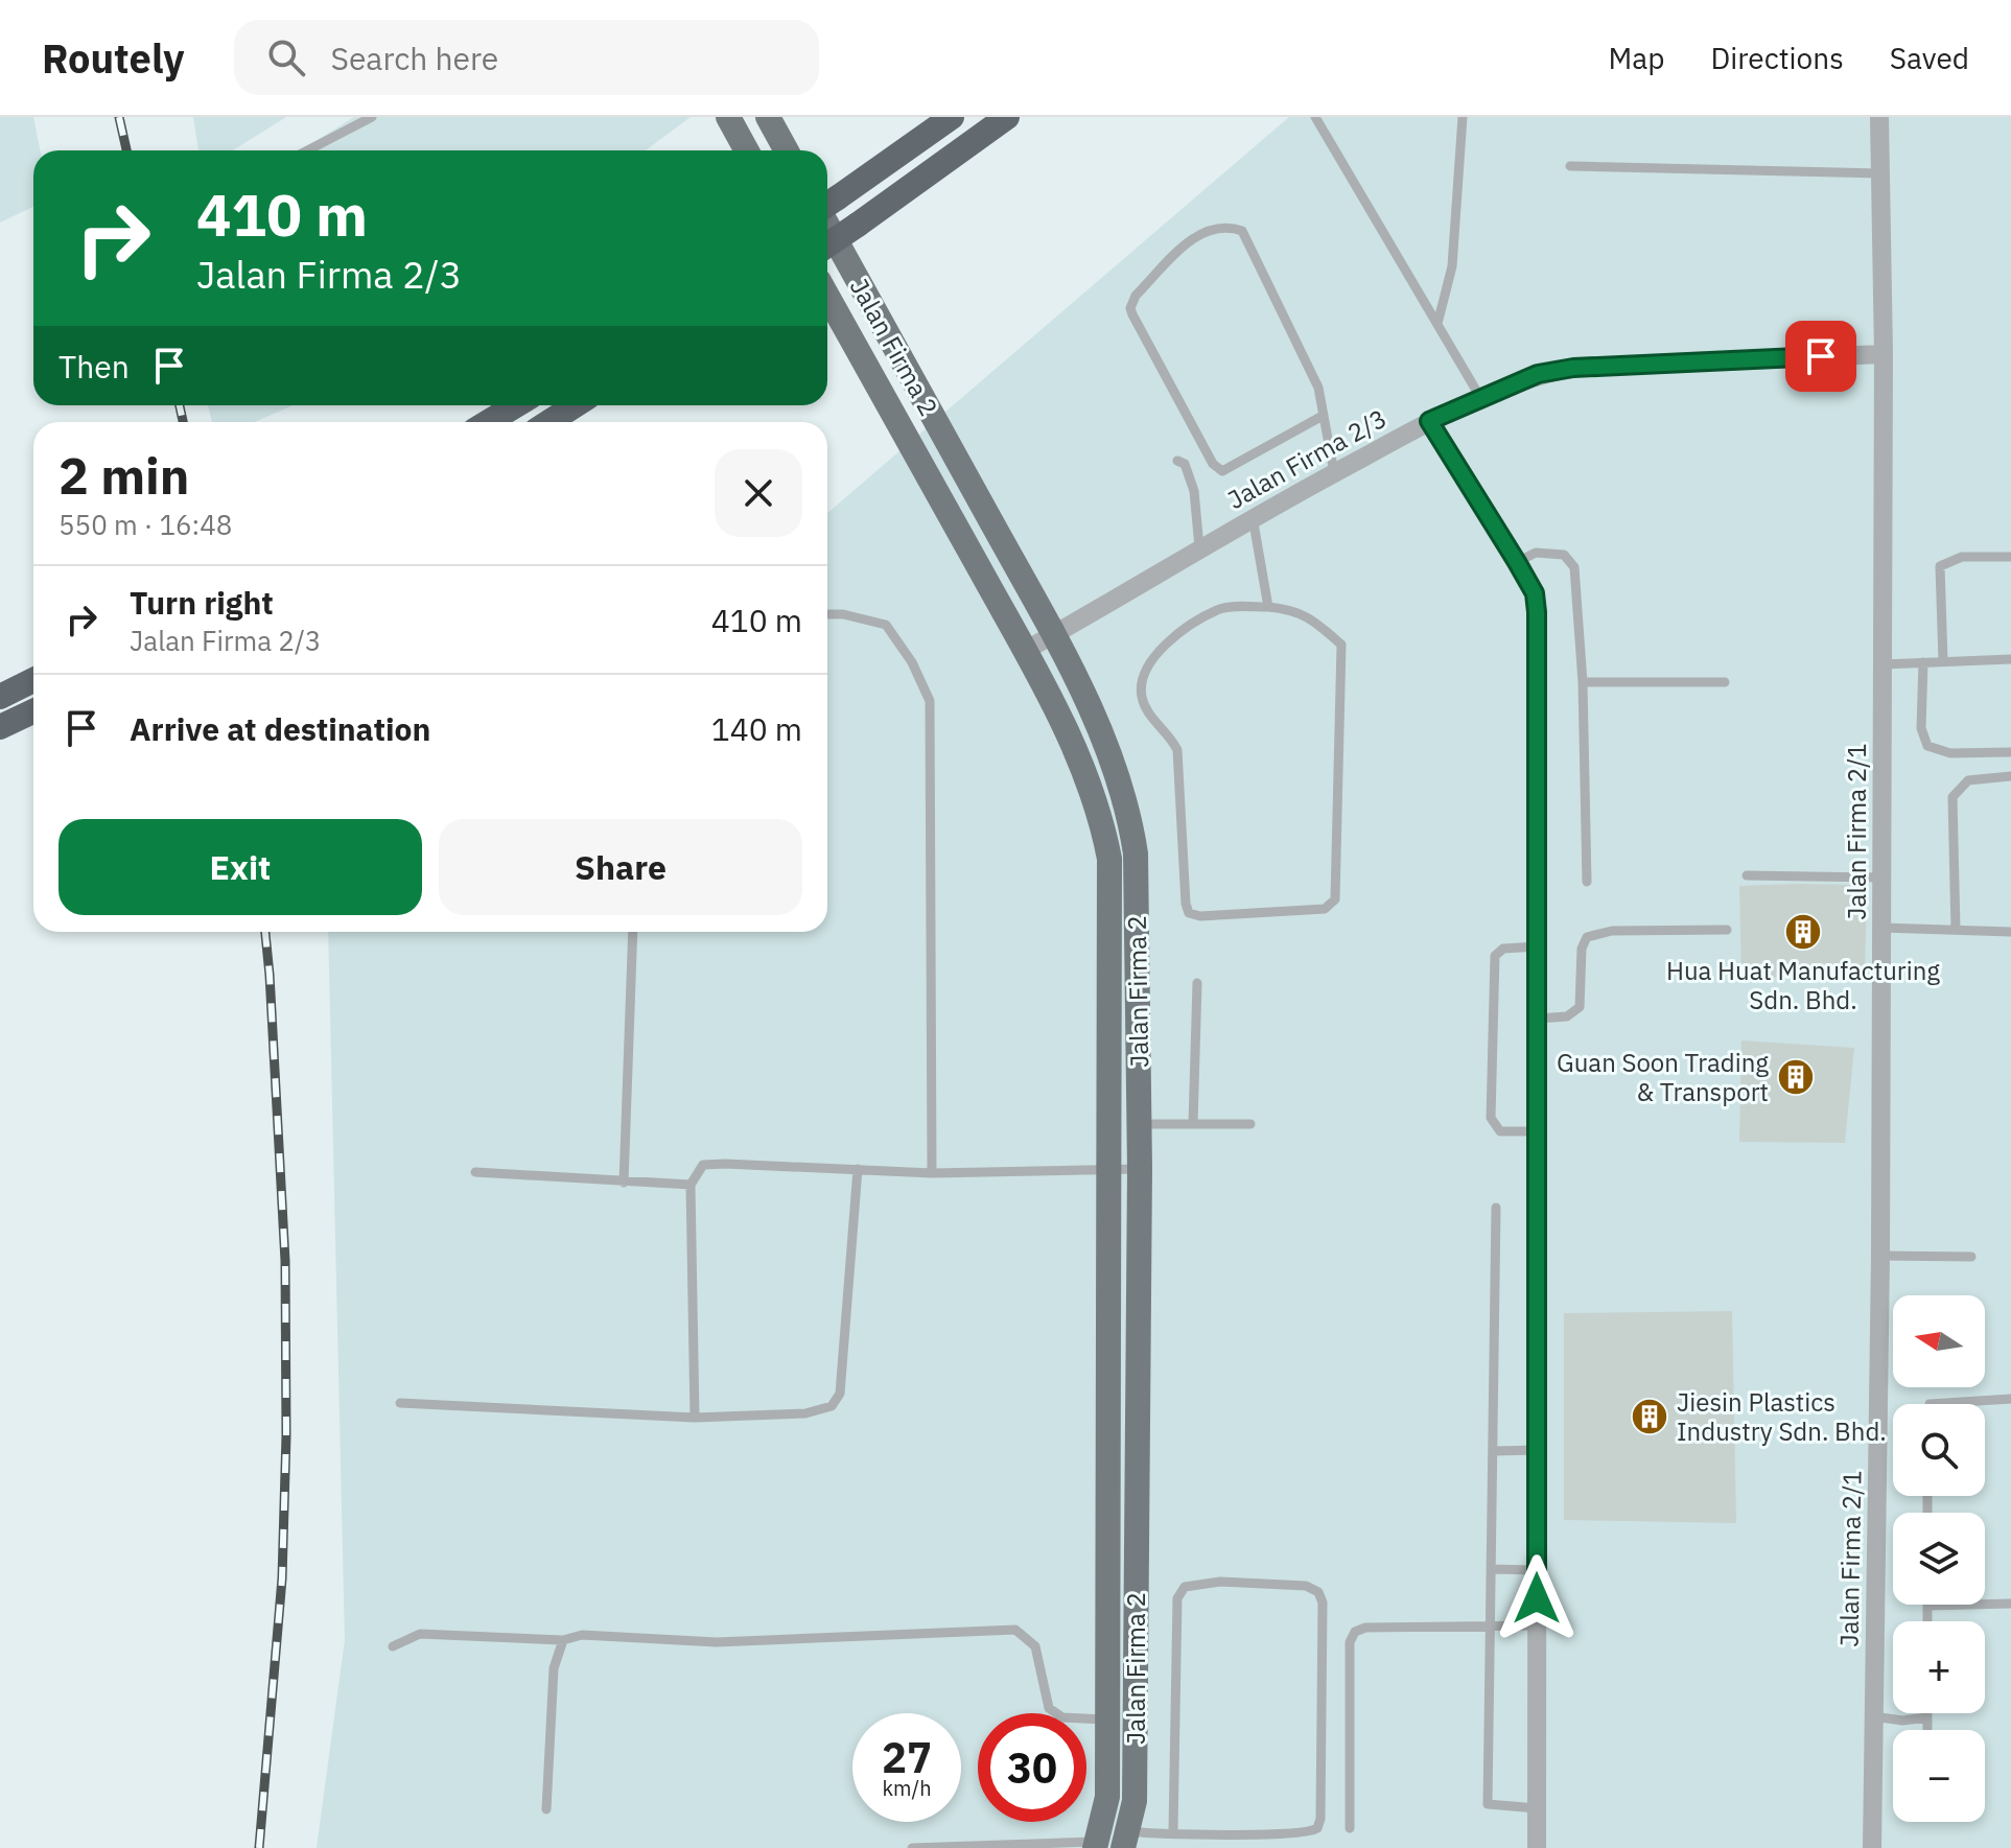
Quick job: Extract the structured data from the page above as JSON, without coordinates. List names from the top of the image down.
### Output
{
  "streets": {
    "main road": ["Jalan Firma 2"],
    "street": ["Jalan Firma 2/3", "Jalan Firma 2/1"]
  },
  "crossings": [
    ["Jalan Firma 2", "Jalan Firma 2/3"],
    ["Jalan Firma 2/3", "Jalan Firma 2/1"]
  ],
  "places": {
    "building": ["Hua Huat Manufacturing Sdn. Bhd.", "Guan Soon Trading & Transport", "Jiesin Plastics Industry Sdn. Bhd."]
  },
  "north": "left",
  "page": {
    "header": "Routely",
    "search": "Search here",
    "nav": ["Map", "Directions", "Saved"],
    "turn": ["410 m", "Jalan Firma 2/3"],
    "then": "Then",
    "heading": ["2 min", "550 m · 16:48"],
    "list": [
      {
        "name": "Turn right",
        "note": "Jalan Firma 2/3",
        "value": "410 m"
      },
      {
        "name": "Arrive at destination",
        "value": "140 m"
      }
    ],
    "buttons": ["Exit", "Share"],
    "map_buttons": ["+", "−"],
    "speed": "27 km/h",
    "limit": "30"
  }
}
